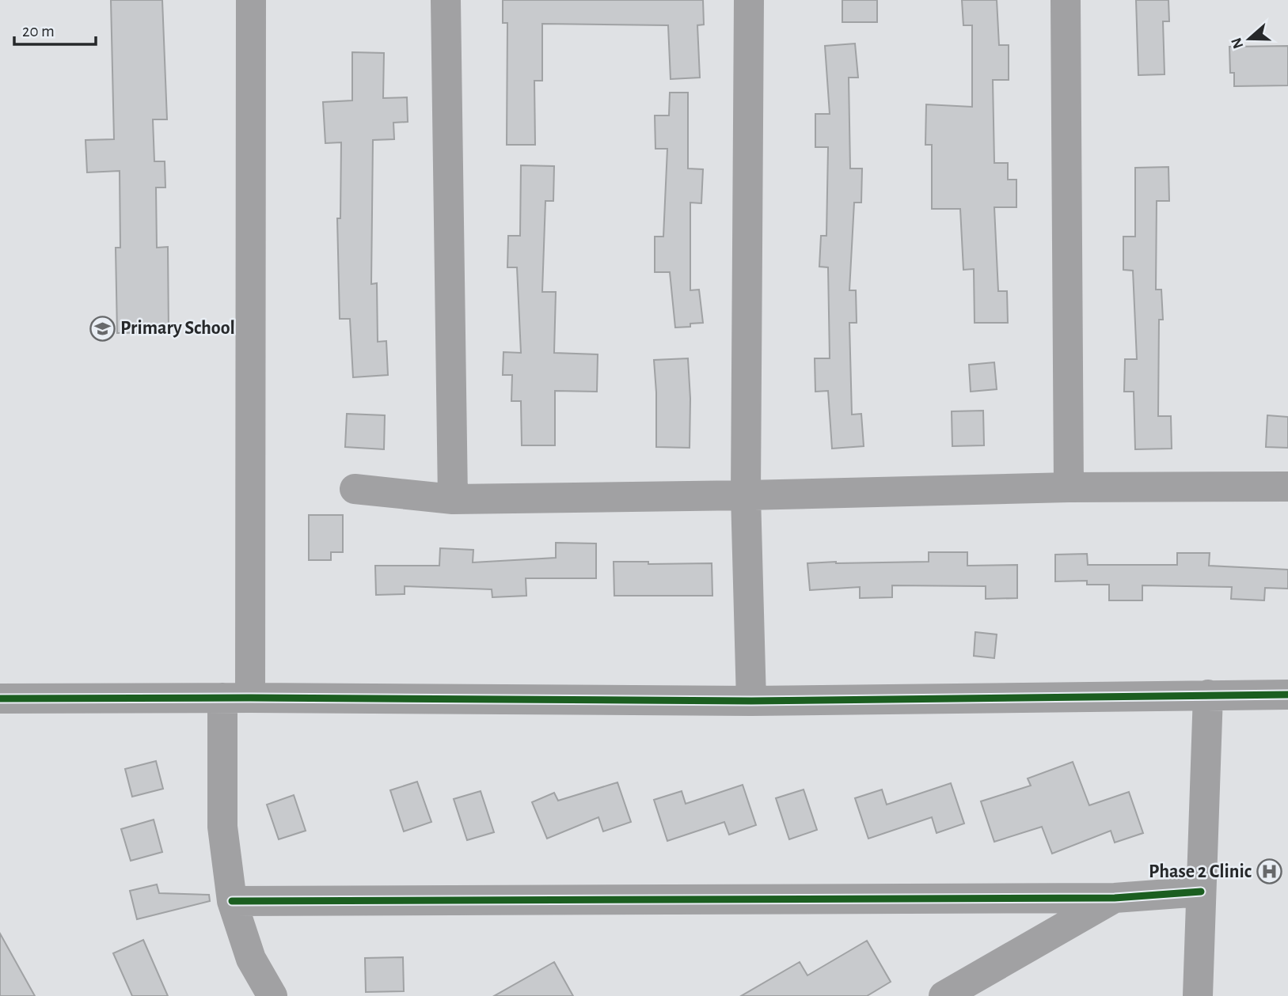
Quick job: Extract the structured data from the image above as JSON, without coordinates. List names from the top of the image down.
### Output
{
  "places": {
    "school or university": ["Primary School"],
    "hospital": ["Phase 2 Clinic"]
  },
  "scale_bar": "20 m",
  "north": "left"
}
